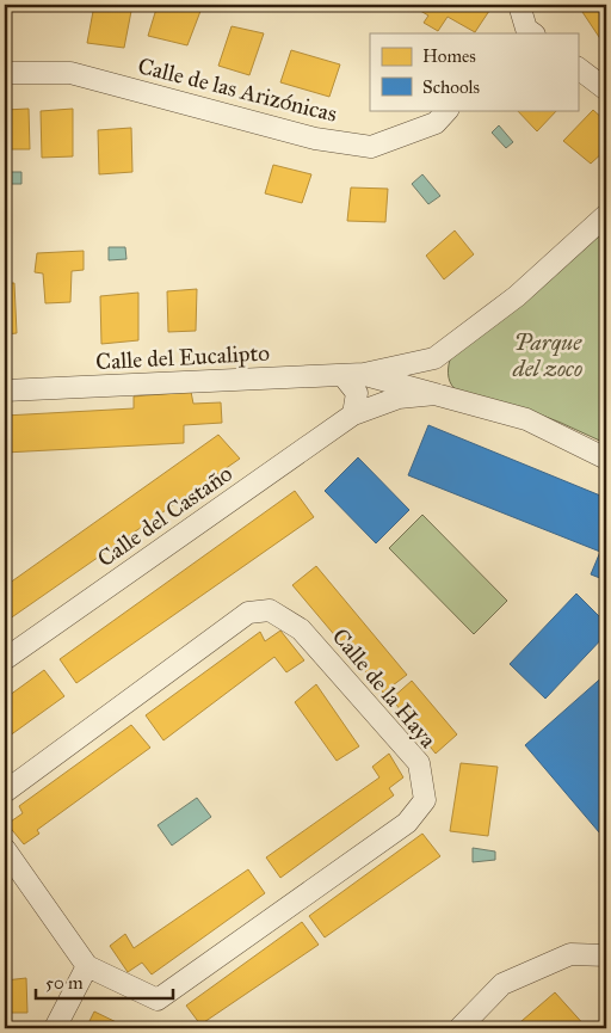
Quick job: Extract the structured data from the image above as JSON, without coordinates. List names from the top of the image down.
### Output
{
  "streets": {
    "street": [
      "Calle de las Arizónicas",
      "Calle del Eucalipto",
      "Calle del Castaño",
      "Calle de la Haya"
    ]
  },
  "parks": ["Parque del zoco"],
  "legend": ["Homes", "Schools"],
  "scale_bar": "50 m"
}
